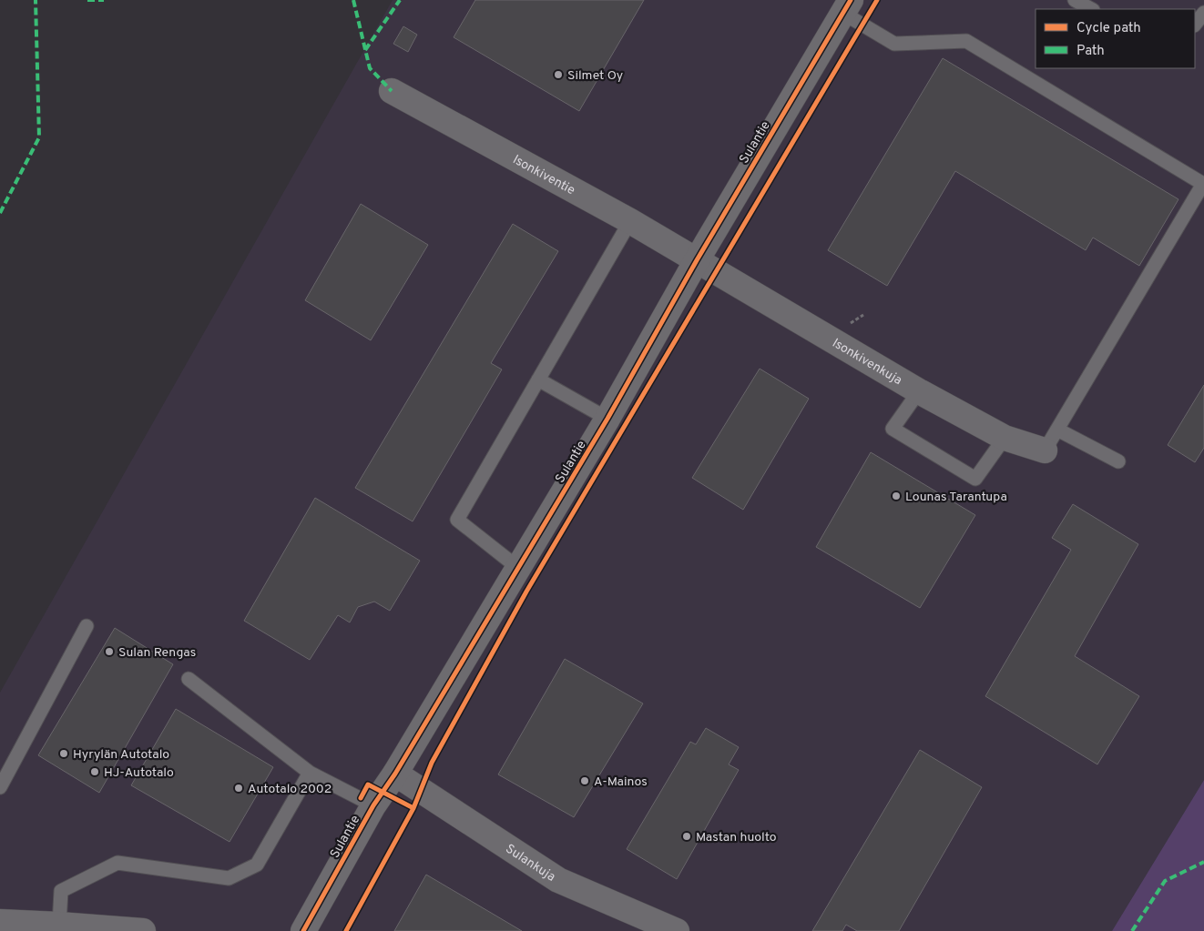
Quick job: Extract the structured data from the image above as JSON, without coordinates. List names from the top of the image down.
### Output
{
  "streets": {
    "street": [
      "Sulantie",
      "Isonkiventie",
      "Isonkivenkuja",
      "Sulankuja"
    ]
  },
  "crossings": [
    ["Sulantie", "Isonkiventie"],
    ["Sulantie", "Isonkivenkuja"],
    ["Sulantie", "Sulankuja"],
    ["Isonkiventie", "Isonkivenkuja"]
  ],
  "places": [
    "Silmet Oy",
    "Lounas Tarantupa",
    "Sulan Rengas",
    "Hyrylän Autotalo",
    "HJ-Autotalo",
    "A-Mainos",
    "Autotalo 2002",
    "Mastan huolto"
  ],
  "legend": ["Cycle path", "Path"]
}
